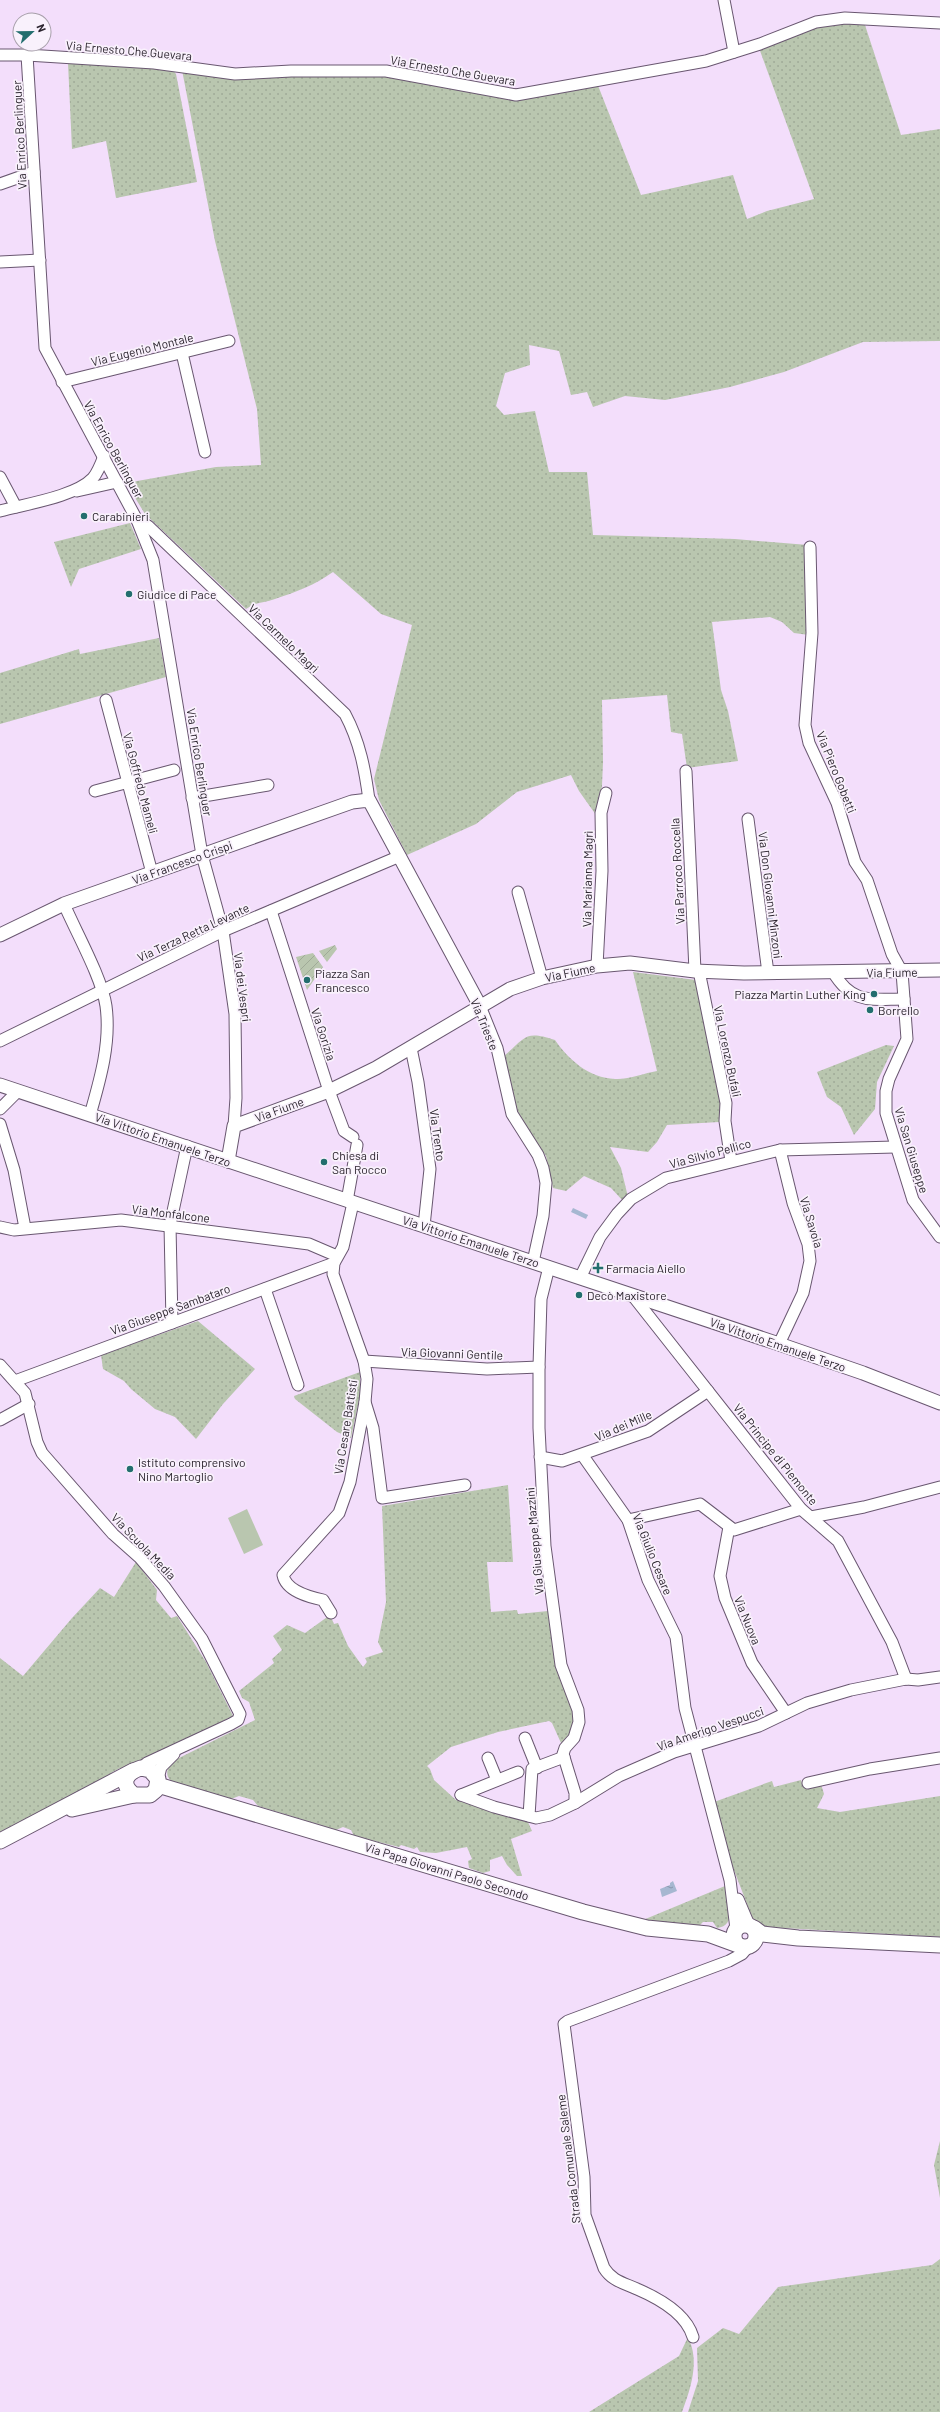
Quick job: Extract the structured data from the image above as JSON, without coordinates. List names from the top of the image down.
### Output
{
  "streets": {
    "main road": ["Via Papa Giovanni Paolo Secondo"],
    "street": [
      "Via Ernesto Che Guevara",
      "Via Enrico Berlinguer",
      "Via Eugenio Montale",
      "Via Carmelo Magrì",
      "Via Piero Gobetti",
      "Via Goffredo Mameli",
      "Via Francesco Crispi",
      "Via Parroco Roccella",
      "Via Marianna Magrì",
      "Via Don Giovanni Minzoni",
      "Via Terza Retta Levante",
      "Via Fiume",
      "Via dei Vespri",
      "Via Trieste",
      "Via Gorizia",
      "Via Lorenzo Bufali",
      "Via Trento",
      "Via Vittorio Emanuele Terzo",
      "Via San Giuseppe",
      "Via Silvio Pellico",
      "Via Monfalcone",
      "Via Savoia",
      "Via Giuseppe Sambataro",
      "Via Giovanni Gentile",
      "Via dei Mille",
      "Via Cesare Battisti",
      "Via Principe di Piemonte",
      "Via Giuseppe Mazzini",
      "Via Scuola Media",
      "Via Giulio Cesare",
      "Via Nuova",
      "Via Amerigo Vespucci",
      "Strada Comunale Saleme"
    ]
  },
  "crossings": [
    ["Via Ernesto Che Guevara", "Via Enrico Berlinguer"],
    ["Via Enrico Berlinguer", "Via Eugenio Montale"],
    ["Via Enrico Berlinguer", "Via Carmelo Magrì"],
    ["Via Enrico Berlinguer", "Via Francesco Crispi"],
    ["Via Enrico Berlinguer", "Via dei Vespri"],
    ["Via Carmelo Magrì", "Via Francesco Crispi"],
    ["Via Carmelo Magrì", "Via Trieste"],
    ["Via Piero Gobetti", "Via Fiume"],
    ["Via Piero Gobetti", "Via San Giuseppe"],
    ["Via Goffredo Mameli", "Via Francesco Crispi"],
    ["Via Francesco Crispi", "Via dei Vespri"],
    ["Via Francesco Crispi", "Via Trieste"],
    ["Via Parroco Roccella", "Via Fiume"],
    ["Via Parroco Roccella", "Via Lorenzo Bufali"],
    ["Via Marianna Magrì", "Via Fiume"],
    ["Via Don Giovanni Minzoni", "Via Fiume"],
    ["Via Terza Retta Levante", "Via dei Vespri"],
    ["Via Terza Retta Levante", "Via Trieste"],
    ["Via Terza Retta Levante", "Via Gorizia"],
    ["Via Fiume", "Via dei Vespri"],
    ["Via Fiume", "Via Trieste"],
    ["Via Fiume", "Via Gorizia"],
    ["Via Fiume", "Via Lorenzo Bufali"],
    ["Via Fiume", "Via Trento"],
    ["Via Fiume", "Via San Giuseppe"],
    ["Via Trieste", "Via Vittorio Emanuele Terzo"],
    ["Via Gorizia", "Via Vittorio Emanuele Terzo"],
    ["Via Gorizia", "Via Cesare Battisti"],
    ["Via Lorenzo Bufali", "Via Silvio Pellico"],
    ["Via Trento", "Via Vittorio Emanuele Terzo"],
    ["Via Vittorio Emanuele Terzo", "Via Silvio Pellico"],
    ["Via Vittorio Emanuele Terzo", "Via Savoia"],
    ["Via Vittorio Emanuele Terzo", "Via Cesare Battisti"],
    ["Via Vittorio Emanuele Terzo", "Via Principe di Piemonte"],
    ["Via Vittorio Emanuele Terzo", "Via Giuseppe Mazzini"],
    ["Via San Giuseppe", "Via Silvio Pellico"],
    ["Via Silvio Pellico", "Via Savoia"],
    ["Via Monfalcone", "Via Giuseppe Sambataro"],
    ["Via Monfalcone", "Via Cesare Battisti"],
    ["Via Giuseppe Sambataro", "Via Cesare Battisti"],
    ["Via Giuseppe Sambataro", "Via Scuola Media"],
    ["Via Giovanni Gentile", "Via Cesare Battisti"],
    ["Via Giovanni Gentile", "Via Giuseppe Mazzini"],
    ["Via dei Mille", "Via Principe di Piemonte"],
    ["Via dei Mille", "Via Giuseppe Mazzini"],
    ["Via dei Mille", "Via Giulio Cesare"],
    ["Via Principe di Piemonte", "Via Amerigo Vespucci"],
    ["Via Giulio Cesare", "Via Amerigo Vespucci"],
    ["Via Giulio Cesare", "Via Papa Giovanni Paolo Secondo"],
    ["Via Nuova", "Via Amerigo Vespucci"]
  ],
  "places": {
    "other": [
      "Carabinieri",
      "Giudice di Pace",
      "Piazza San Francesco",
      "Piazza Martin Luther King",
      "Borrello",
      "Chiesa di San Rocco",
      "Decò Maxistore",
      "Istituto comprensivo Nino Martoglio"
    ],
    "health": ["Farmacia Aiello"]
  },
  "north": "right"
}
